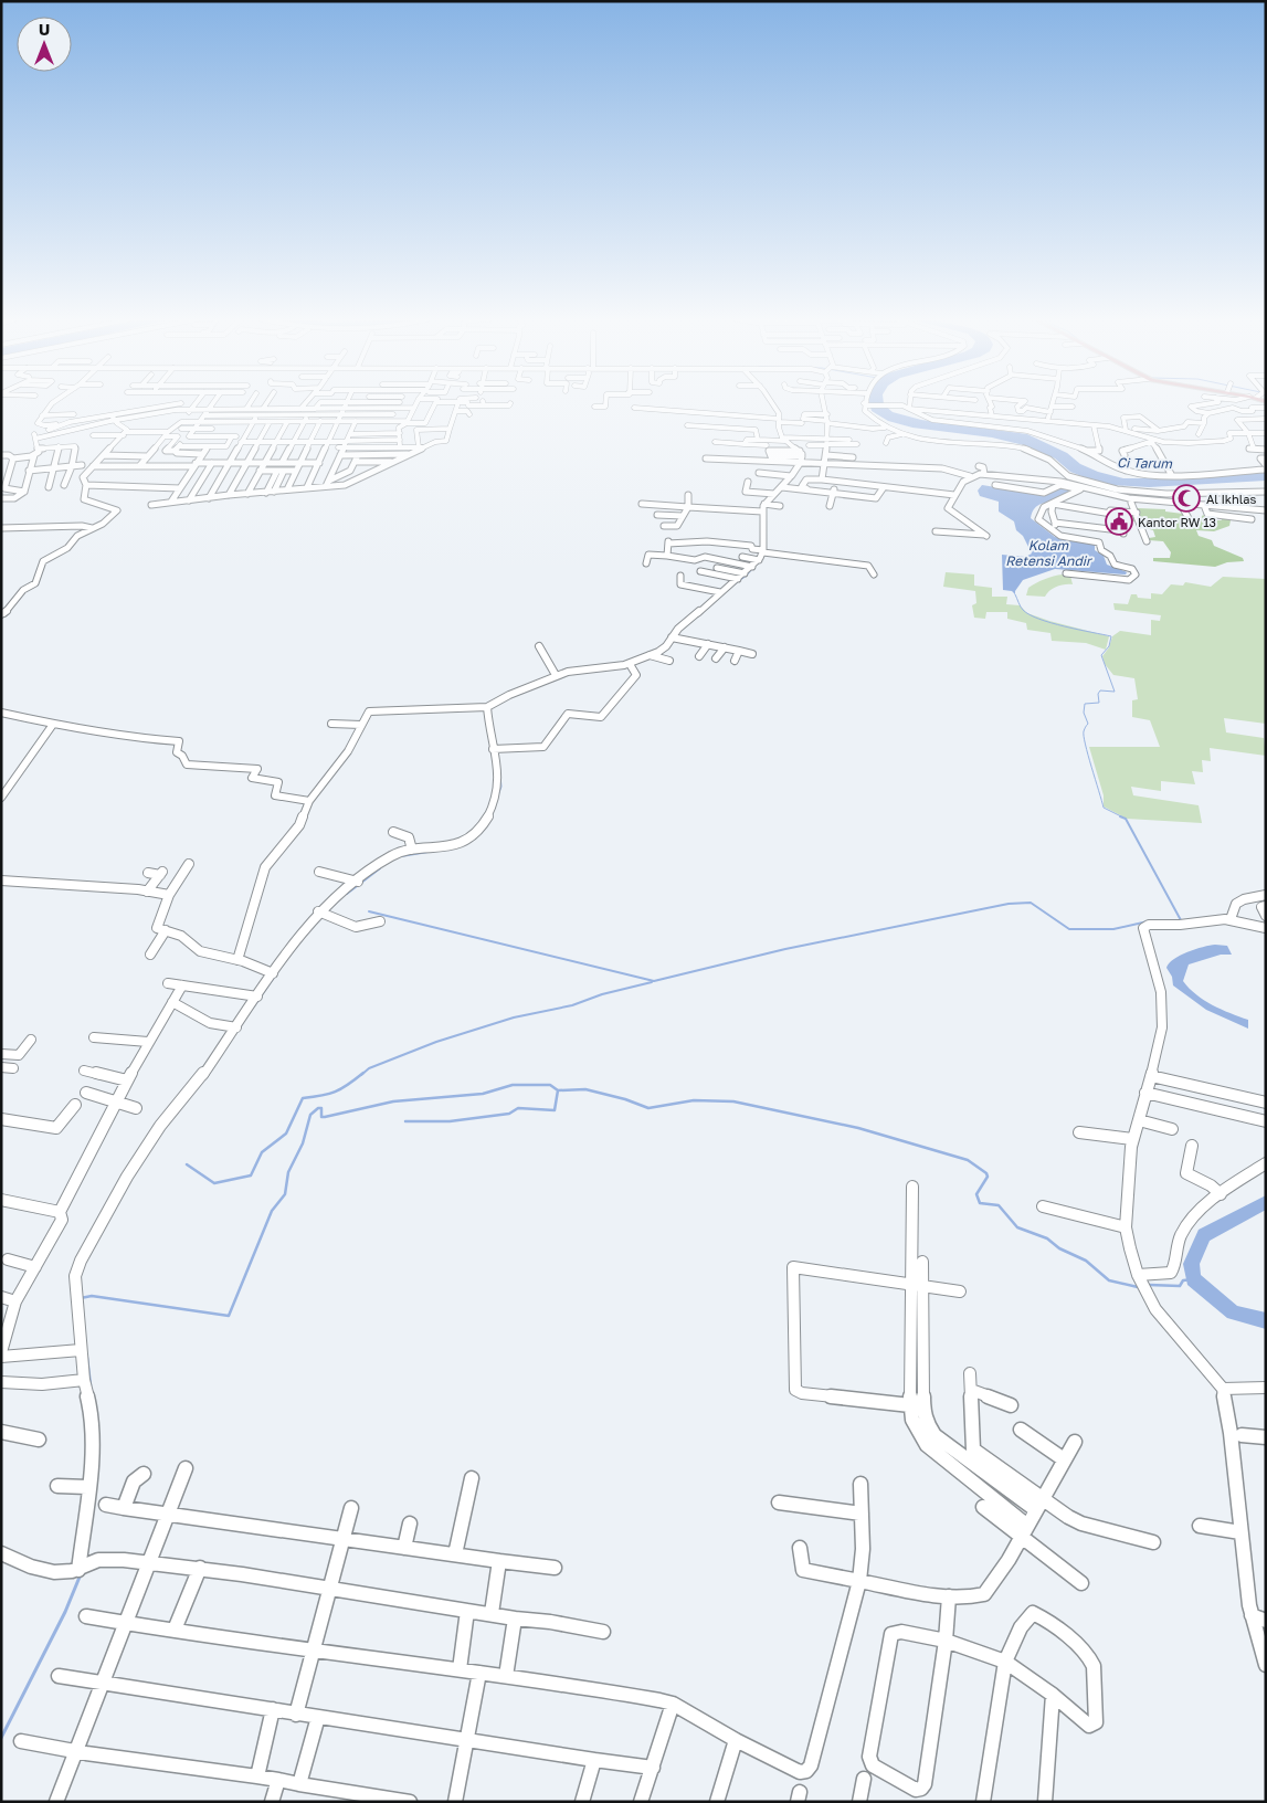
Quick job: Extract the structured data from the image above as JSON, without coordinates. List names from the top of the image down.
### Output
{
  "water": ["Ci Tarum", "Kolam Retensi Andir"],
  "places": {
    "mosque": ["Al Ikhlas"],
    "public building": ["Kantor RW 13"]
  },
  "north": "top"
}
